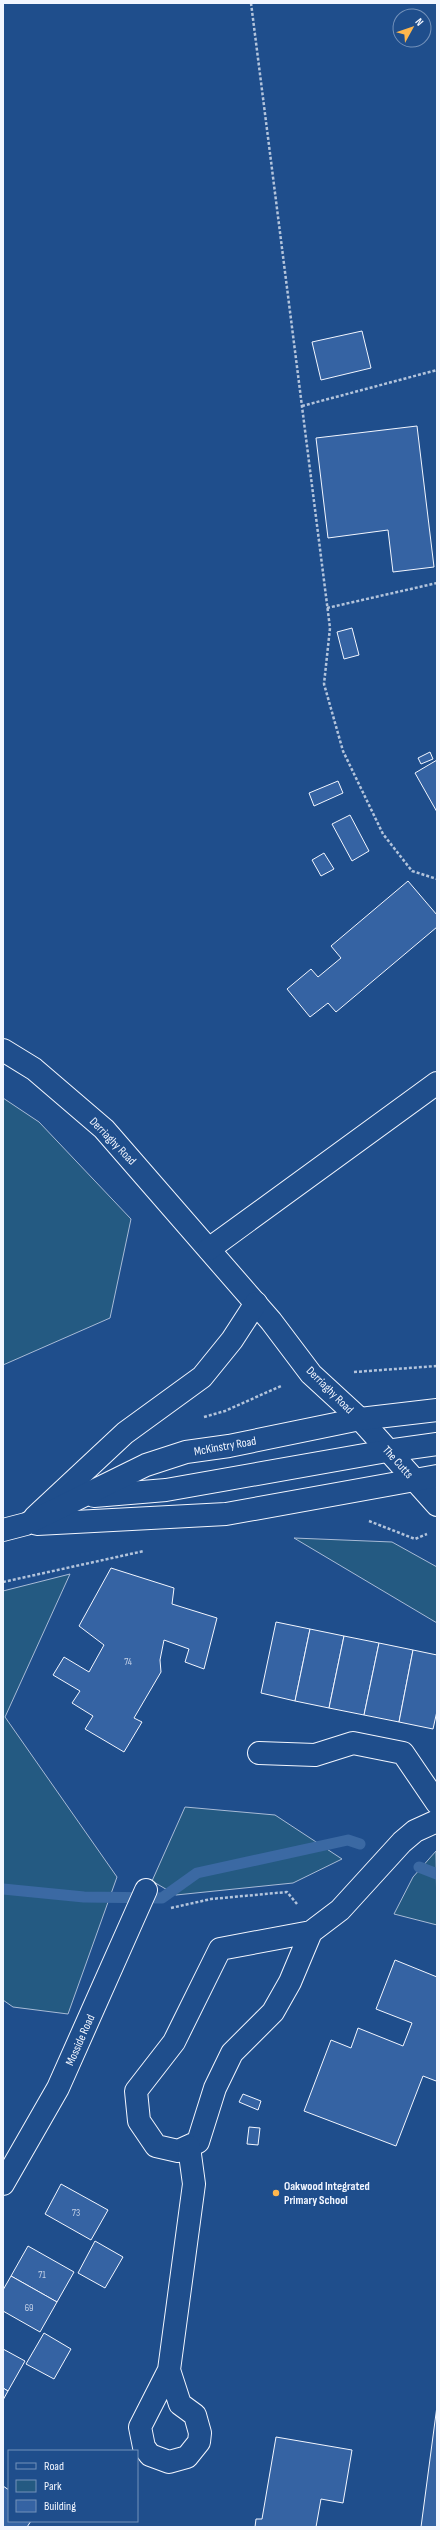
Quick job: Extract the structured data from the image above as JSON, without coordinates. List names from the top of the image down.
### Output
{
  "streets": {
    "main road": [
      "Derriaghy Road",
      "McKinstry Road",
      "The Cutts",
      "Mosside Road"
    ]
  },
  "crossings": [
    ["Derriaghy Road", "McKinstry Road"],
    ["Derriaghy Road", "The Cutts"],
    ["McKinstry Road", "The Cutts"]
  ],
  "places": ["Oakwood Integrated Primary School"],
  "house_numbers": [
    "74",
    "73",
    "71",
    "69"
  ],
  "legend": ["Road", "Park", "Building"],
  "north": "top right"
}
